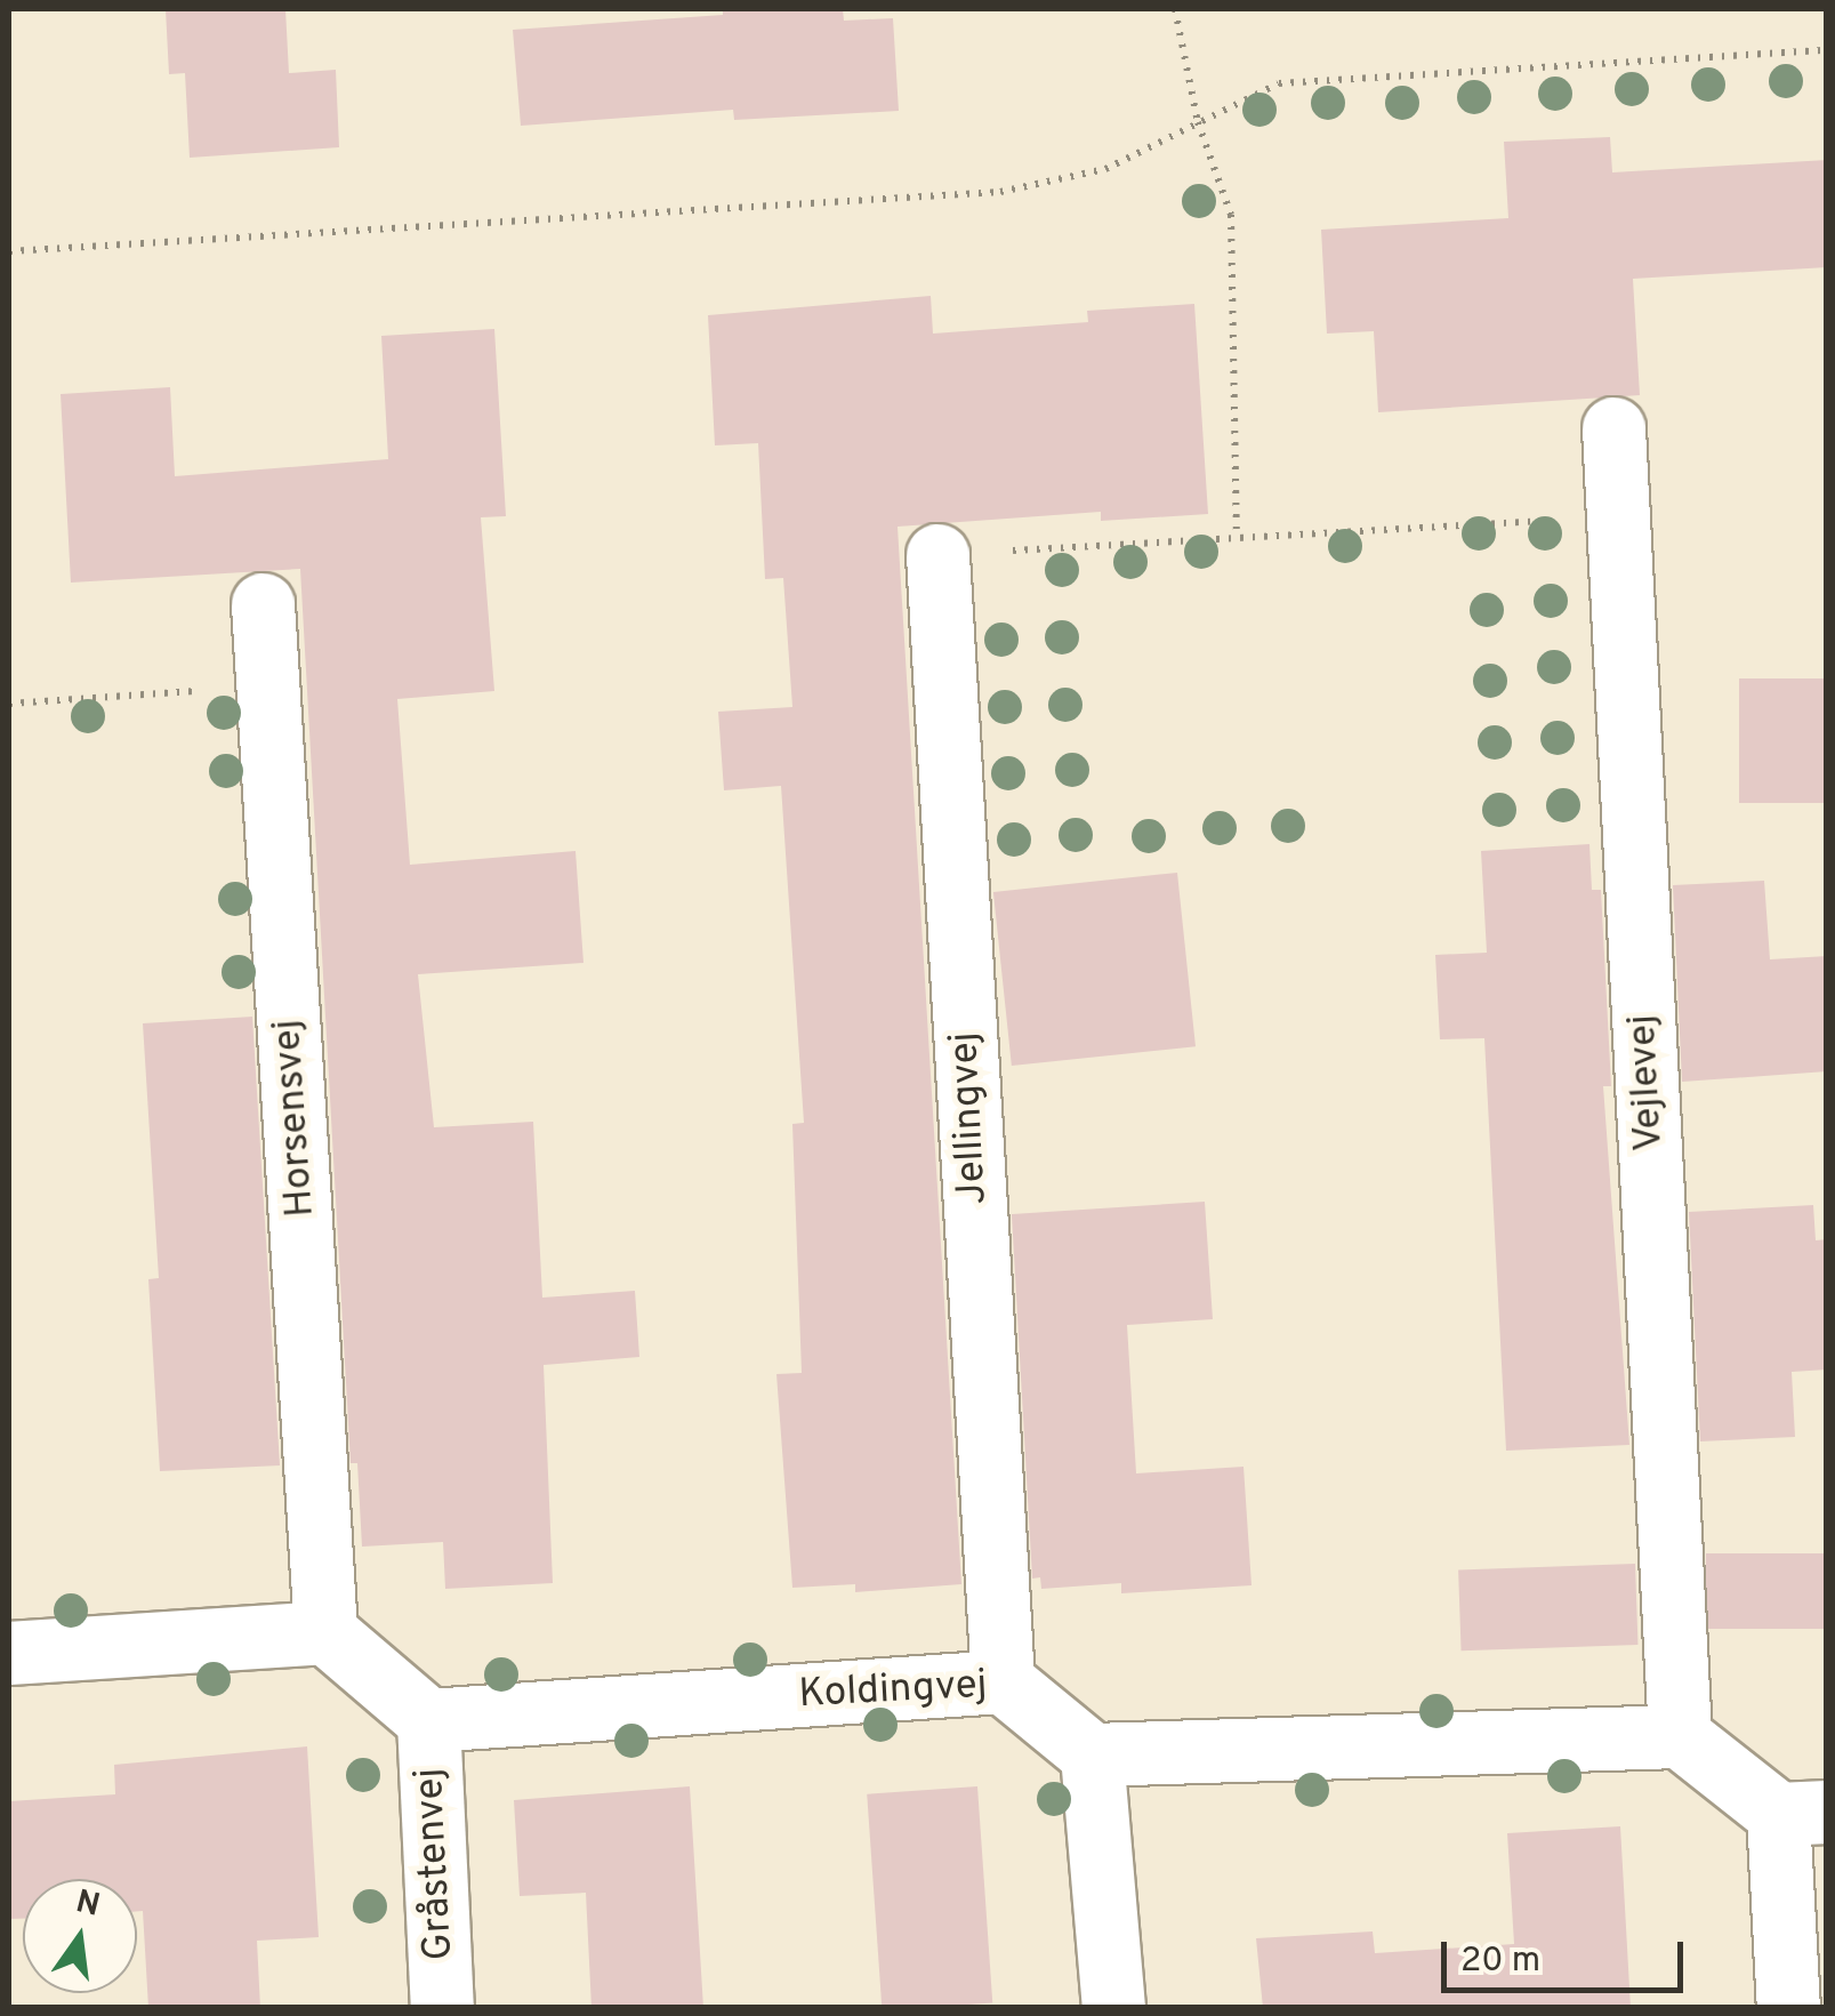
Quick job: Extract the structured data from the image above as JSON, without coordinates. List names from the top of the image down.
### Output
{
  "streets": {
    "street": [
      "Vejlevej",
      "Horsensvej",
      "Jellingvej",
      "Koldingvej",
      "Gråstenvej"
    ]
  },
  "crossings": [
    ["Jellingvej", "Koldingvej"],
    ["Koldingvej", "Gråstenvej"]
  ],
  "scale_bar": "20 m",
  "north": "top"
}
